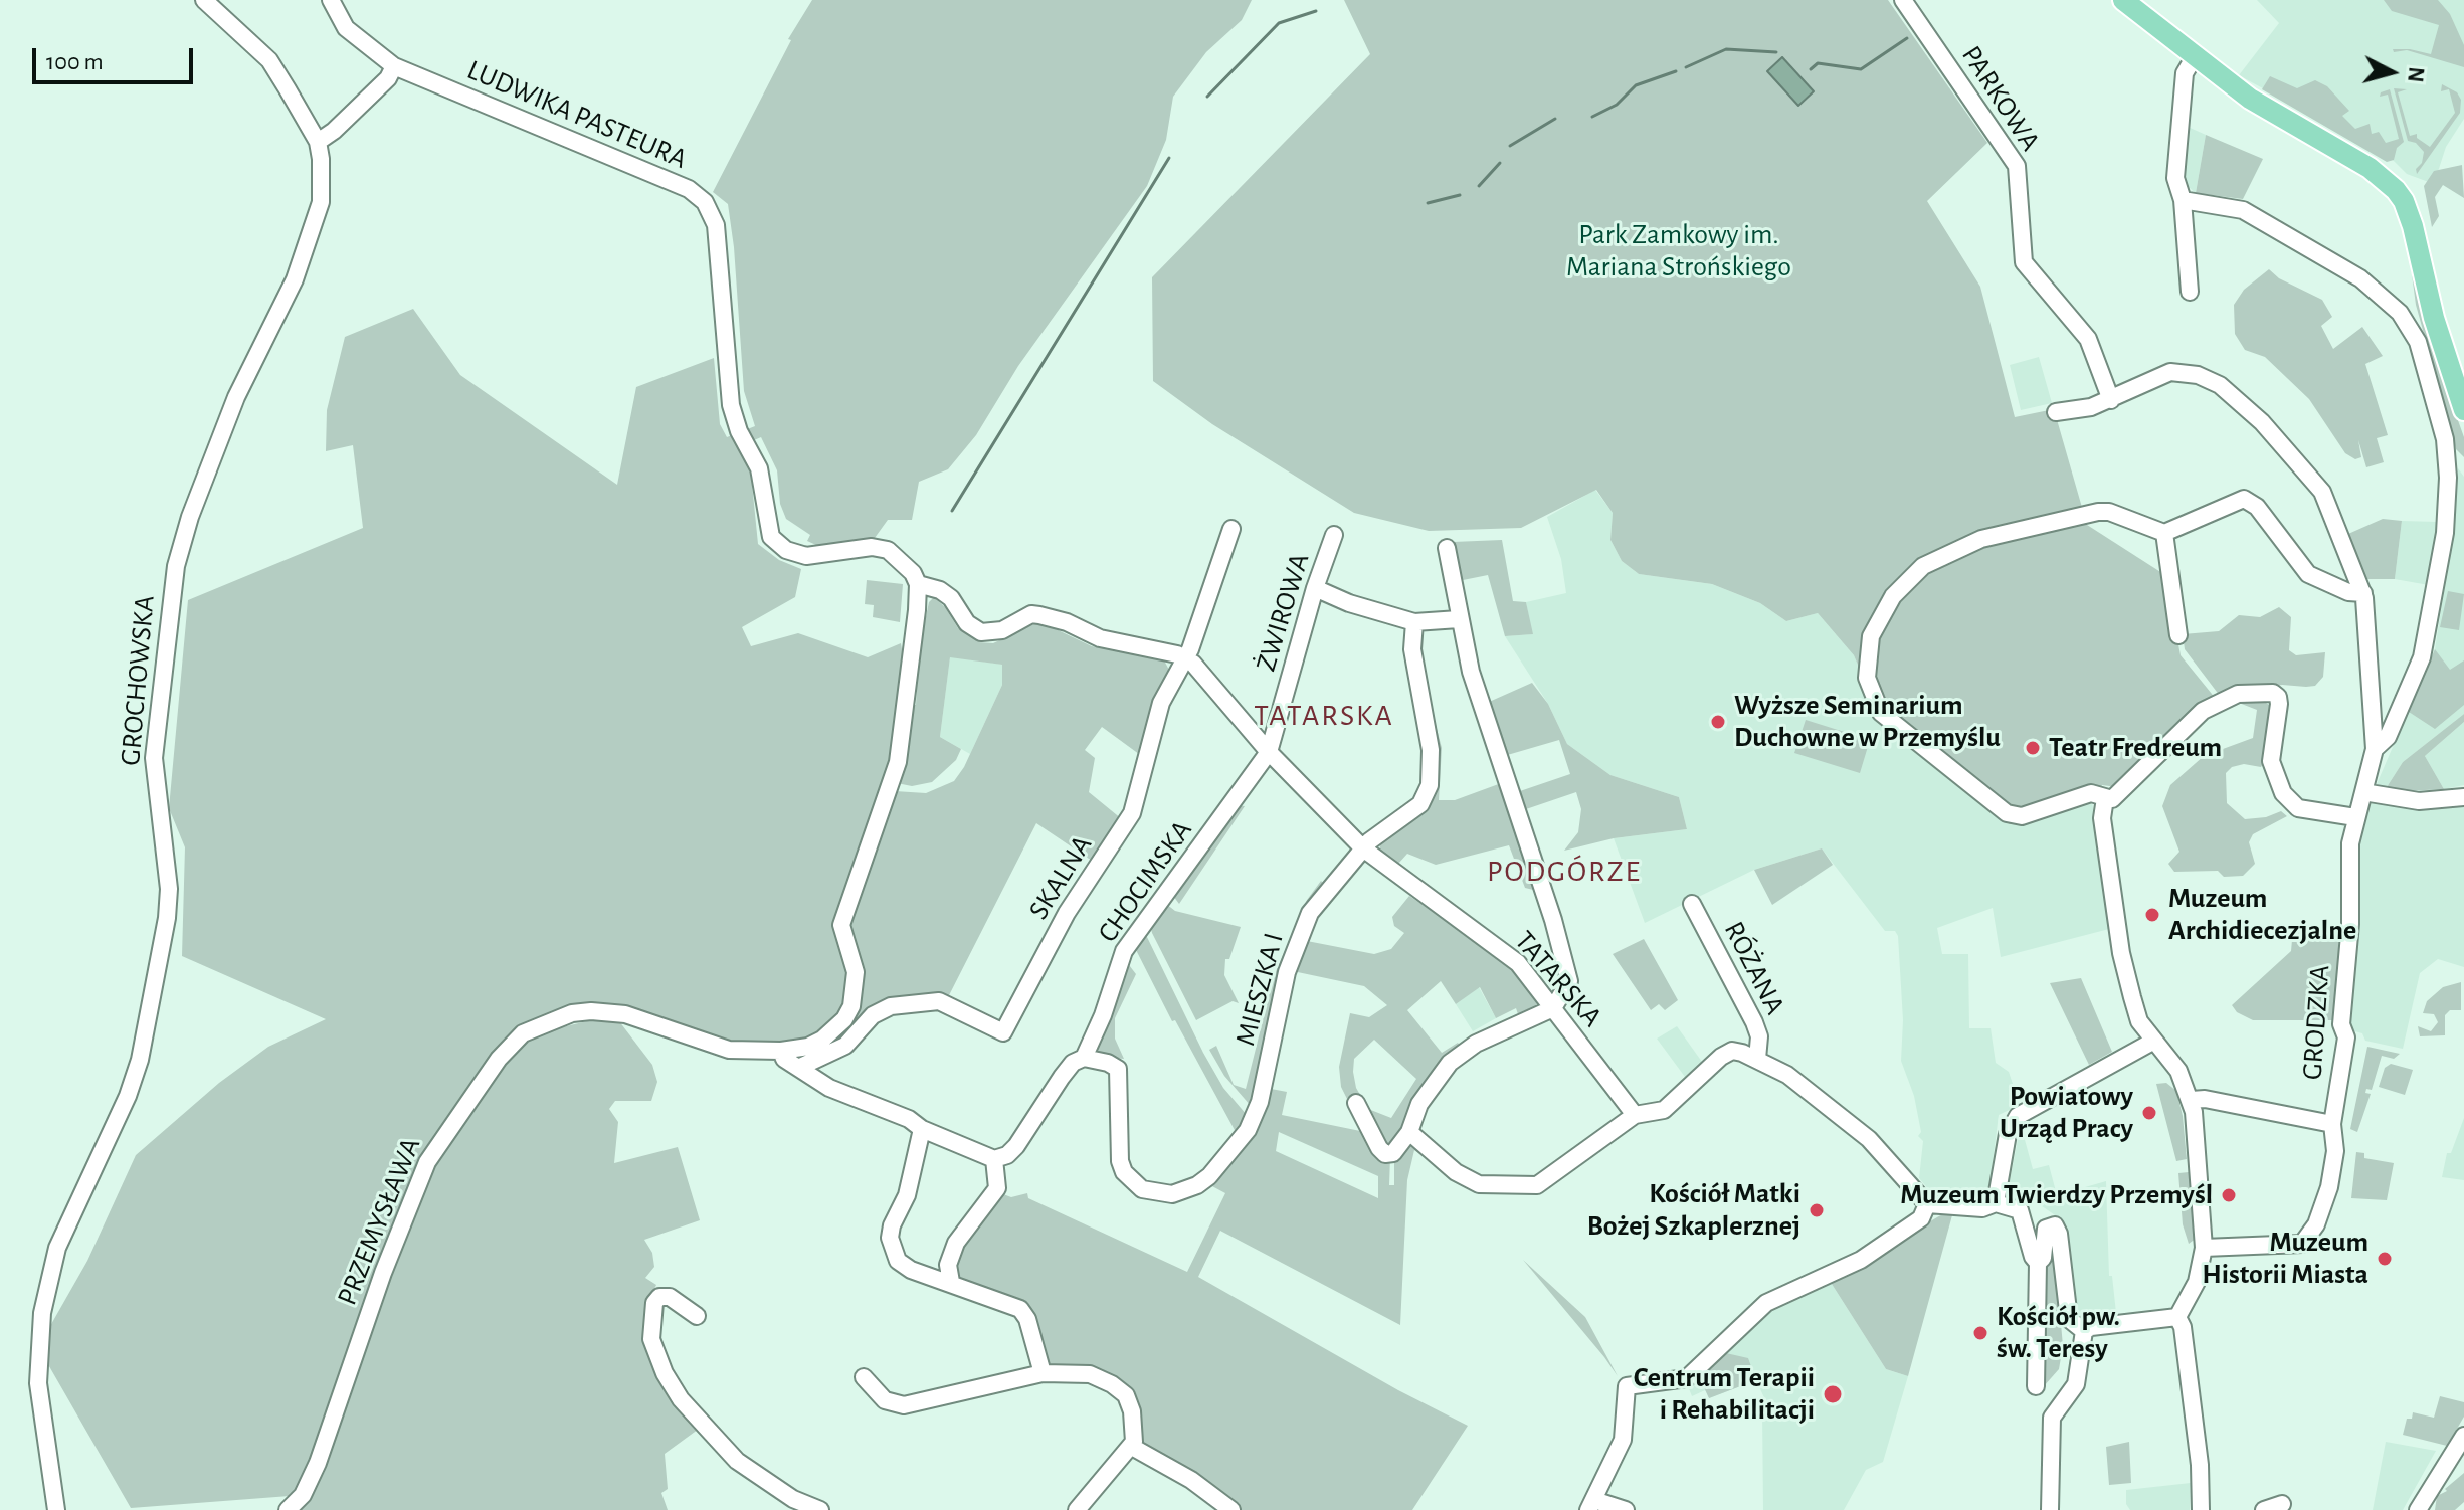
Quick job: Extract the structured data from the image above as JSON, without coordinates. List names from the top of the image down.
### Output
{
  "streets": {
    "street": [
      "PARKOWA",
      "LUDWIKA PASTEURA",
      "ŻWIROWA",
      "GROCHOWSKA",
      "SKALNA",
      "CHOCIMSKA",
      "RÓŻANA",
      "TATARSKA",
      "MIESZKA I",
      "GRODZKA",
      "PRZEMYSŁAWA"
    ]
  },
  "crossings": [
    ["LUDWIKA PASTEURA", "PRZEMYSŁAWA"],
    ["ŻWIROWA", "CHOCIMSKA"],
    ["ŻWIROWA", "TATARSKA"],
    ["SKALNA", "TATARSKA"],
    ["CHOCIMSKA", "TATARSKA"],
    ["CHOCIMSKA", "MIESZKA I"],
    ["TATARSKA", "MIESZKA I"]
  ],
  "districts": ["TATARSKA", "PODGÓRZE"],
  "parks": ["Park Zamkowy im. Mariana Strońskiego"],
  "places": [
    "Wyższe Seminarium Duchowne w Przemyślu",
    "Teatr Fredreum",
    "Muzeum Archidiecezjalne",
    "Powiatowy Urząd Pracy",
    "Muzeum Twierdzy Przemyśl",
    "Kościół Matki Bożej Szkaplerznej",
    "Muzeum Historii Miasta",
    "Kościół pw. św. Teresy",
    "Centrum Terapii i Rehabilitacji"
  ],
  "scale_bar": "100 m",
  "north": "right"
}
